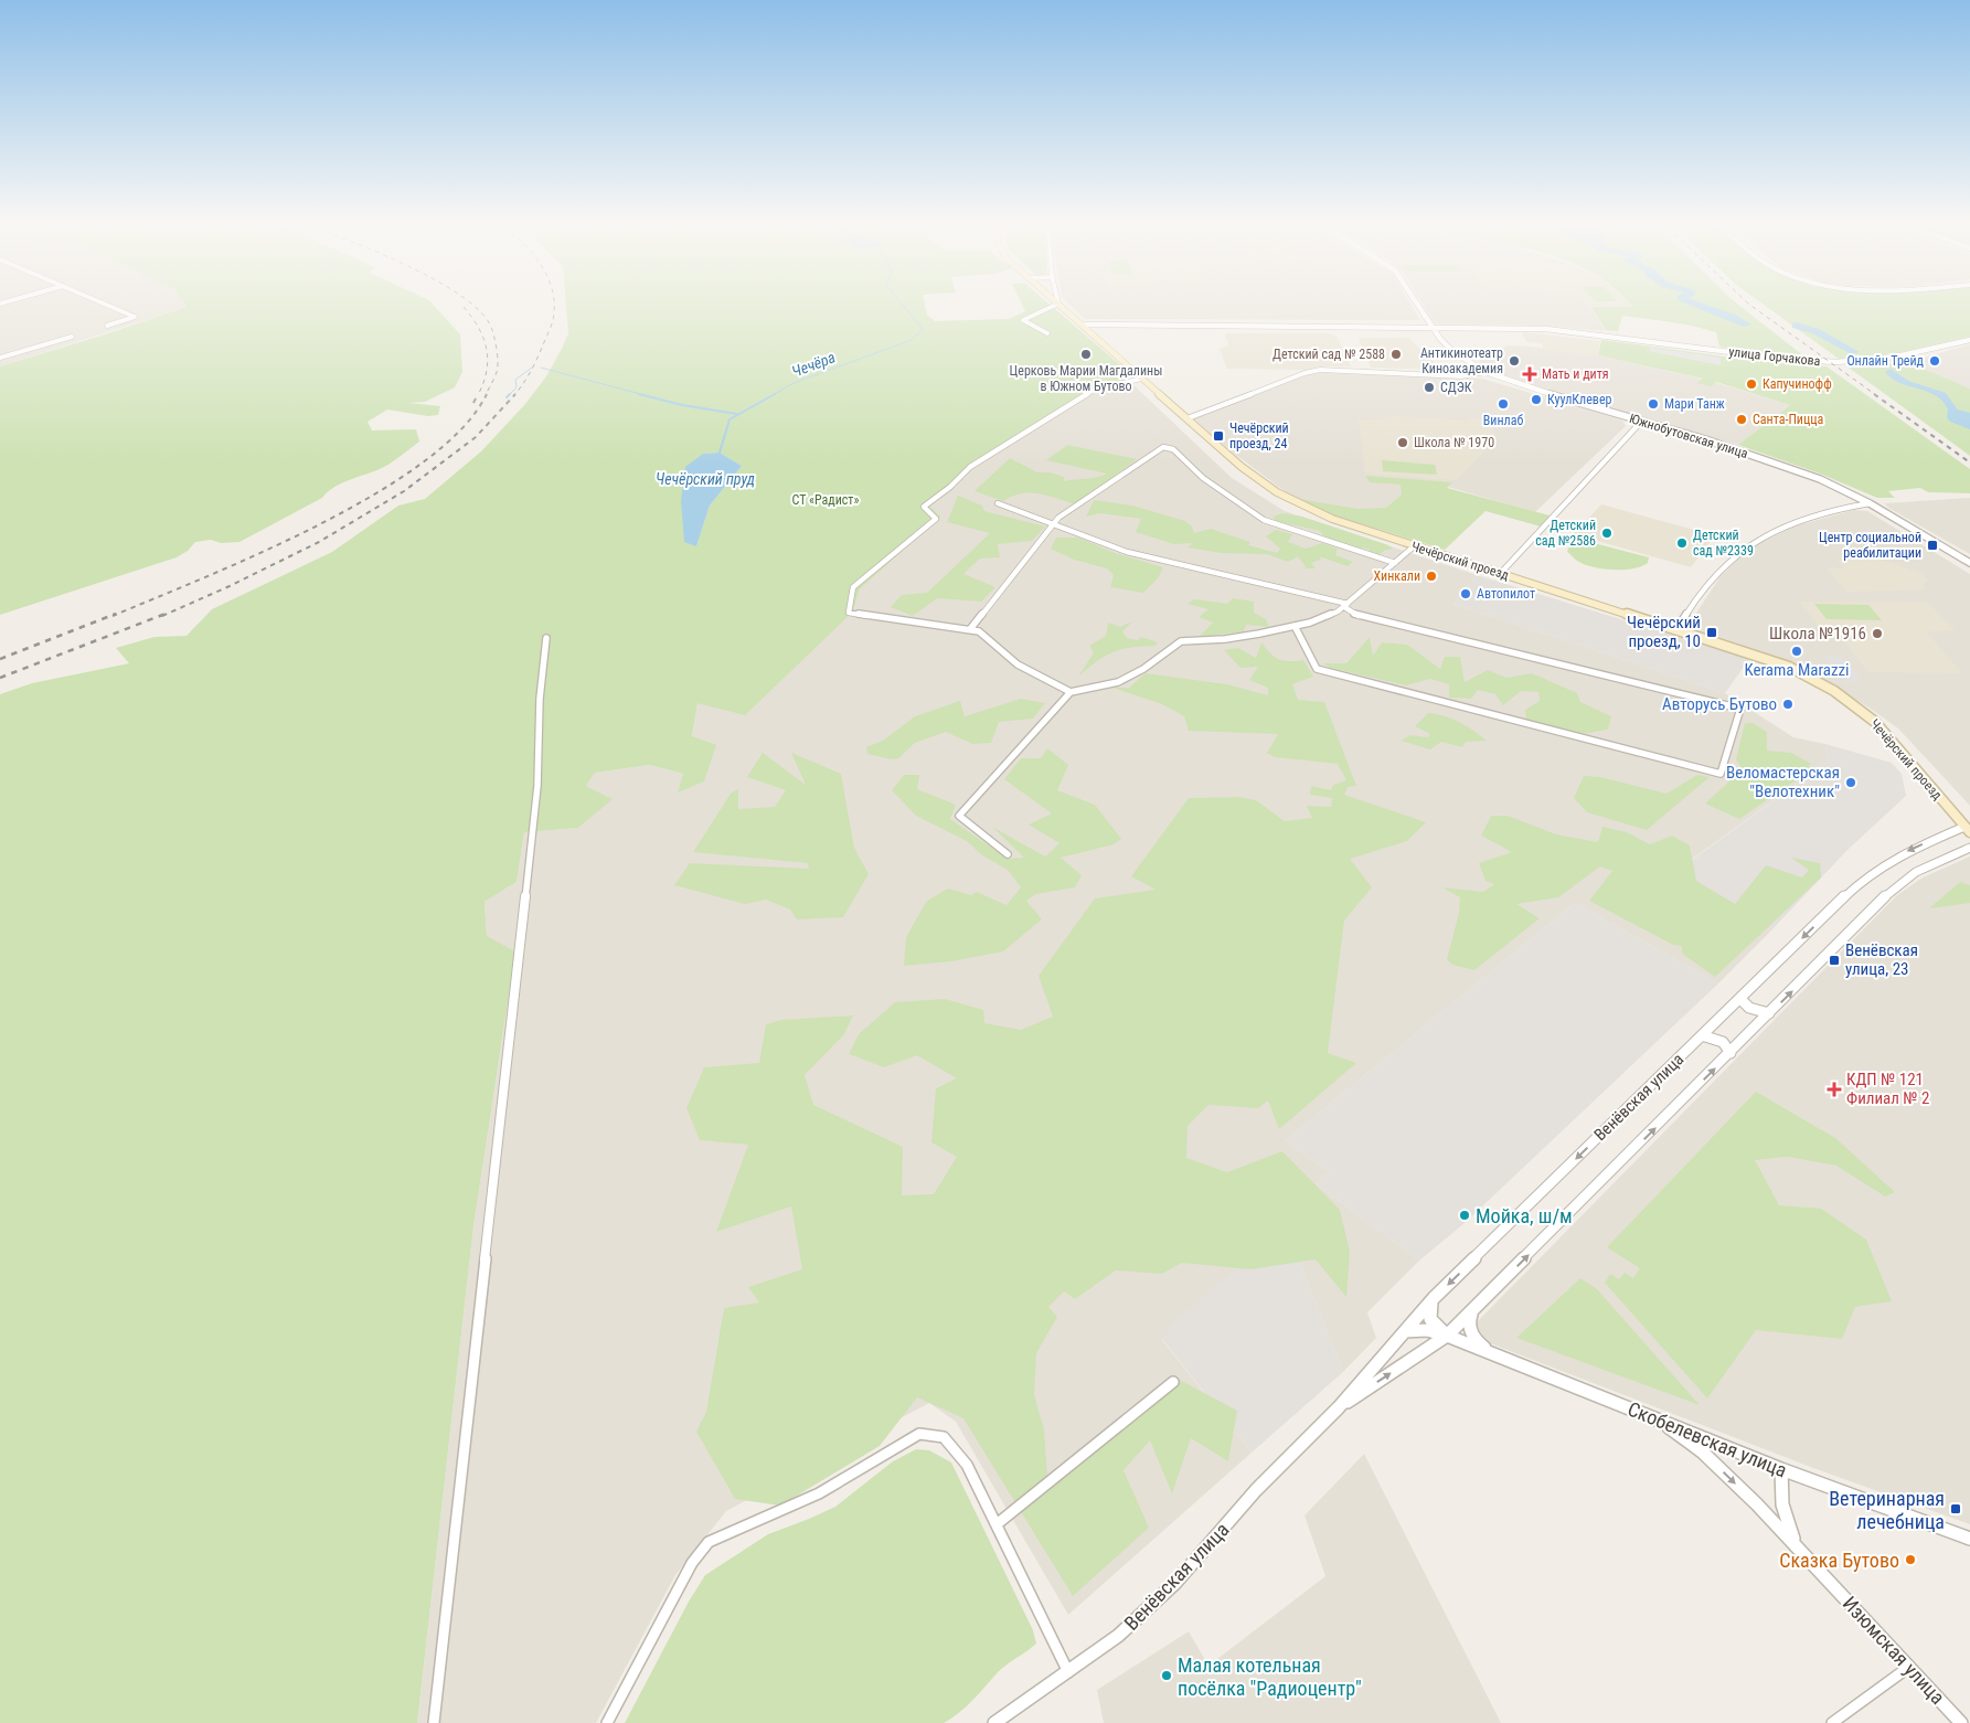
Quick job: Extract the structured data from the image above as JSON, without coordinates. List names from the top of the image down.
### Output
{
  "streets": {
    "main road": ["Чечёрский проезд"],
    "street": [
      "улица Горчакова",
      "Южнобутовская улица",
      "Венёвская улица",
      "Скобелевская улица",
      "Изюмская улица"
    ]
  },
  "crossings": [
    ["улица Горчакова", "Южнобутовская улица"],
    ["улица Горчакова", "Чечёрский проезд"],
    ["Чечёрский проезд", "Венёвская улица"],
    ["Венёвская улица", "Скобелевская улица"],
    ["Скобелевская улица", "Изюмская улица"]
  ],
  "one_way": ["Изюмская улица"],
  "water": ["Чечёра", "Чечёрский пруд"],
  "parks": ["СТ «Радист»"],
  "places": {
    "other": [
      "Церковь Марии Магдалины в Южном Бутово",
      "Детский сад № 2588",
      "Антикинотеатр Киноакадемия",
      "Онлайн Трейд",
      "Капучинофф",
      "СДЭК",
      "КуулКлевер",
      "Винлаб",
      "Мари Танж",
      "Санта-Пицца",
      "Школа № 1970",
      "Детский сад №2586",
      "Детский сад №2339",
      "Хинкали",
      "Автопилот",
      "Школа №1916",
      "Kerama Marazzi",
      "Авторусь Бутово",
      "Веломастерская \"Велотехник\"",
      "Мойка, ш/м",
      "Сказка Бутово",
      "Малая котельная посёлка \"Радиоцентр\""
    ],
    "health": ["Мать и дитя", "КДП № 121 Филиал № 2"],
    "transit": [
      "Чечёрский проезд, 24",
      "Центр социальной реабилитации",
      "Чечёрский проезд, 10",
      "Венёвская улица, 23",
      "Ветеринарная лечебница"
    ]
  }
}
